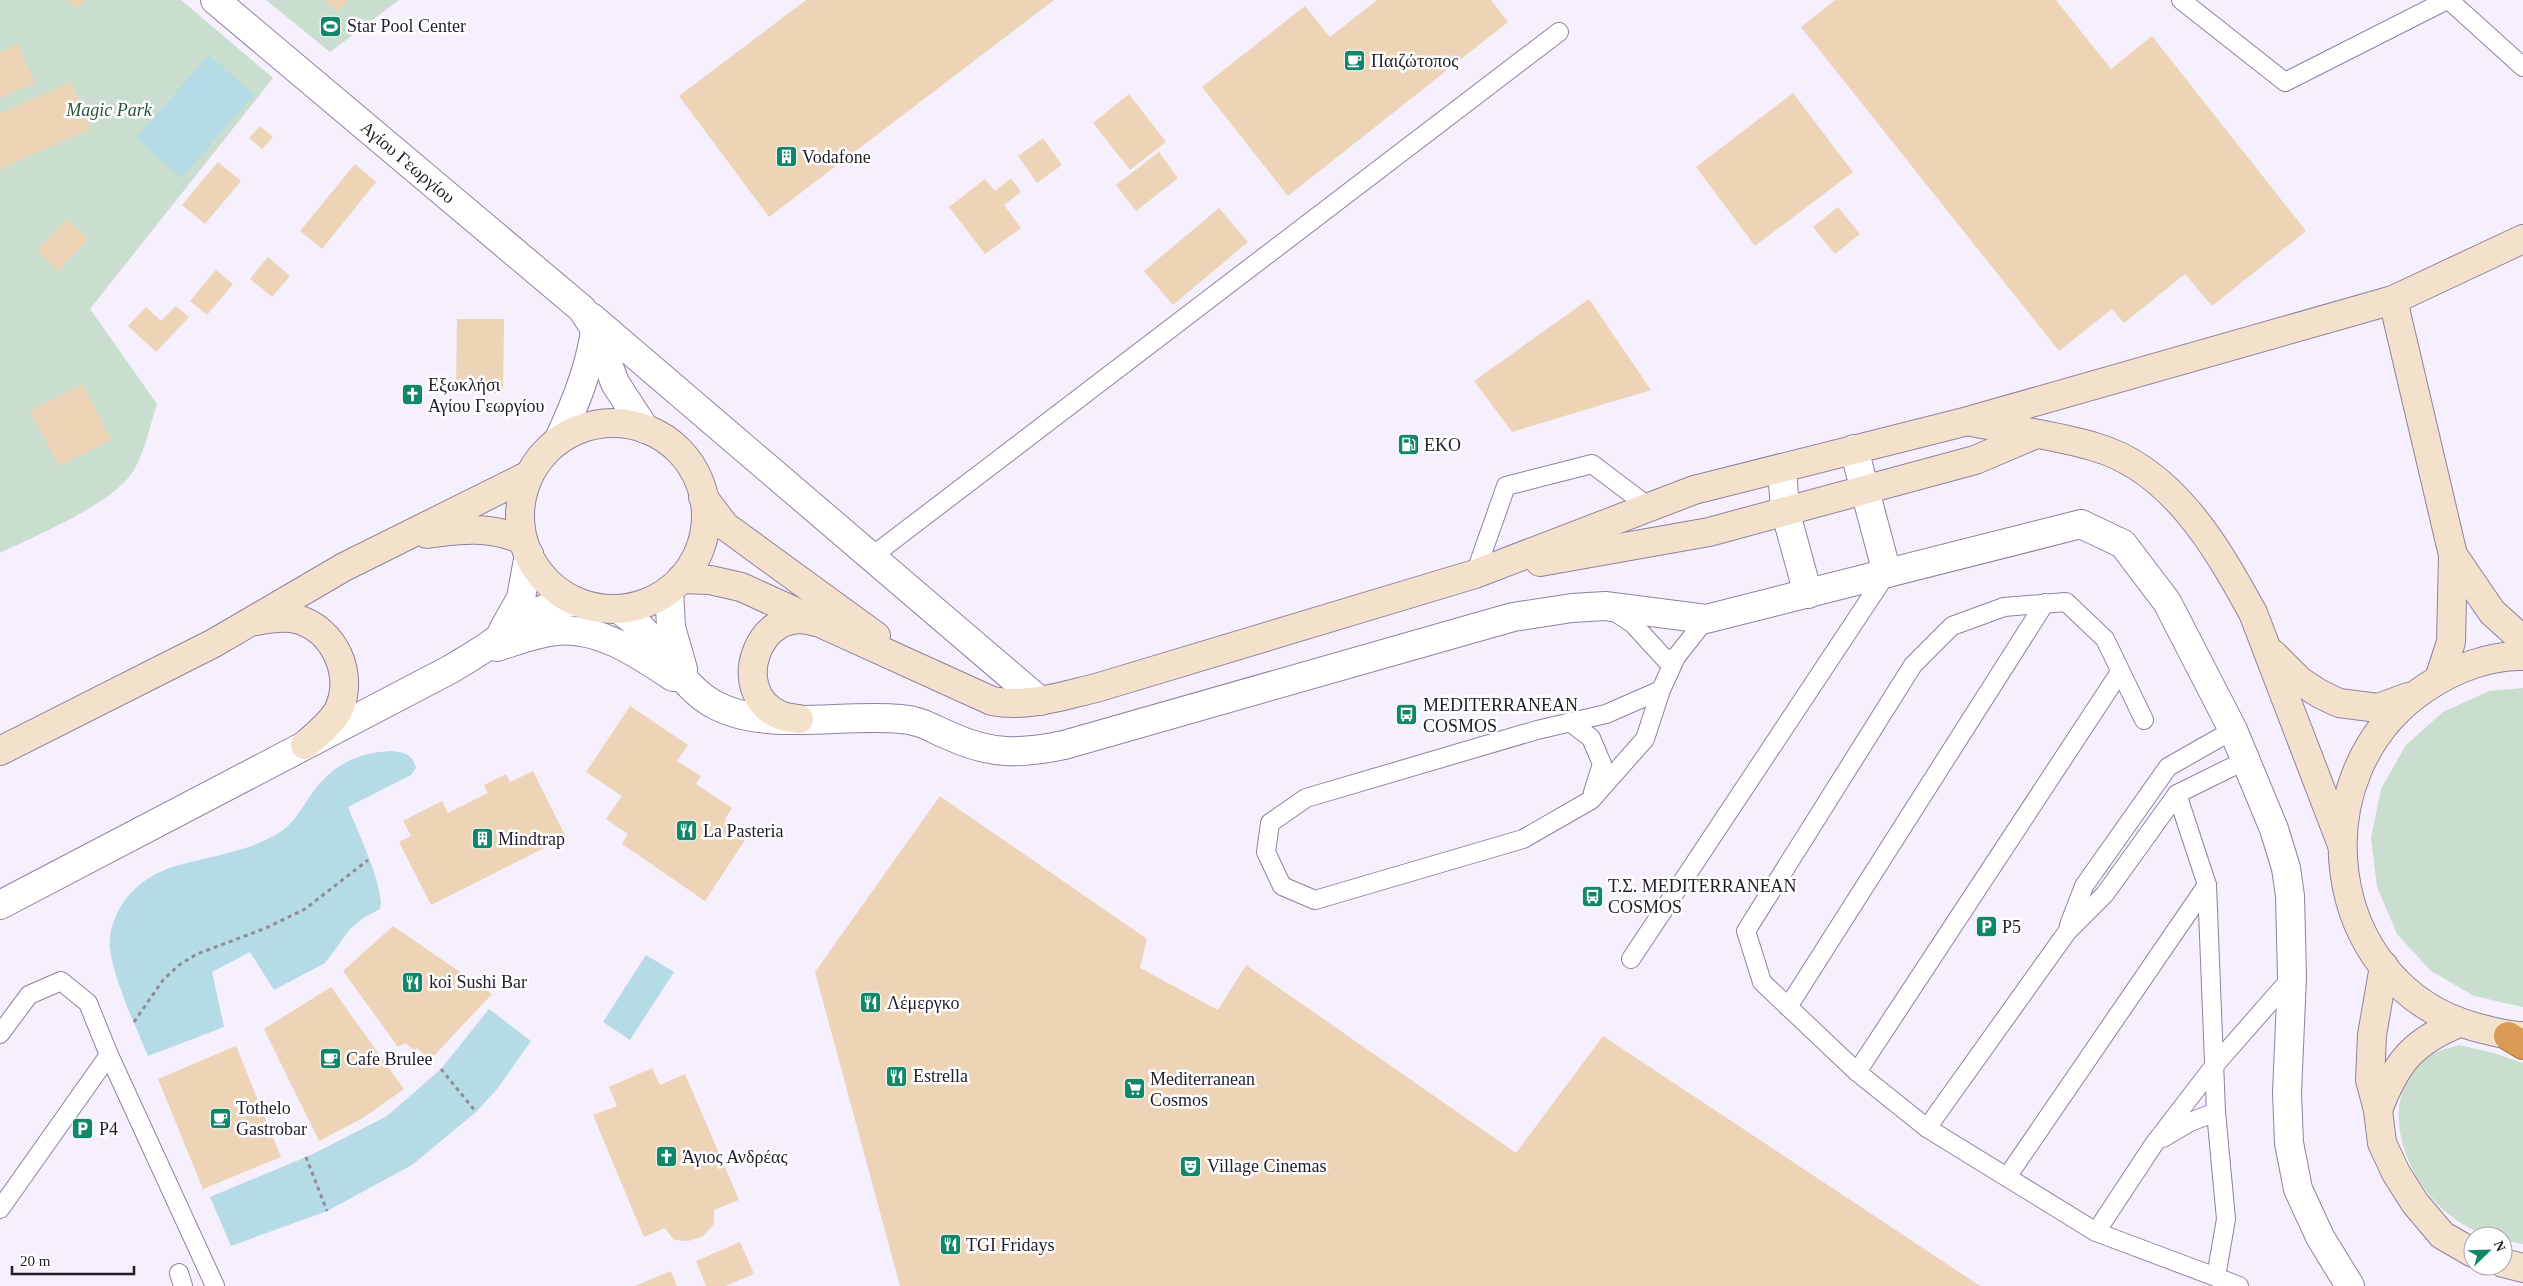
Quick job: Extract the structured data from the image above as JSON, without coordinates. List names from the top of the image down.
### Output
{
  "streets": {
    "street": ["Αγίου Γεωργίου"]
  },
  "parks": ["Magic Park"],
  "places": {
    "sports": ["Star Pool Center"],
    "cafe": ["Παιζώτοπος", "Cafe Brulee", "Tothelo Gastrobar"],
    "building": ["Vodafone", "Mindtrap"],
    "church": ["Εξωκλήσι Αγίου Γεωργίου", "Άγιος Ανδρέας"],
    "fuel station": ["EKO"],
    "bus stop": ["MEDITERRANEAN COSMOS", "Τ.Σ. MEDITERRANEAN COSMOS"],
    "restaurant": [
      "La Pasteria",
      "koi Sushi Bar",
      "Λέμεργκο",
      "Estrella",
      "TGI Fridays"
    ],
    "parking": ["P5", "P4"],
    "supermarket": ["Mediterranean Cosmos"],
    "theatre": ["Village Cinemas"]
  },
  "scale_bar": "20 m",
  "north": "top right"
}
